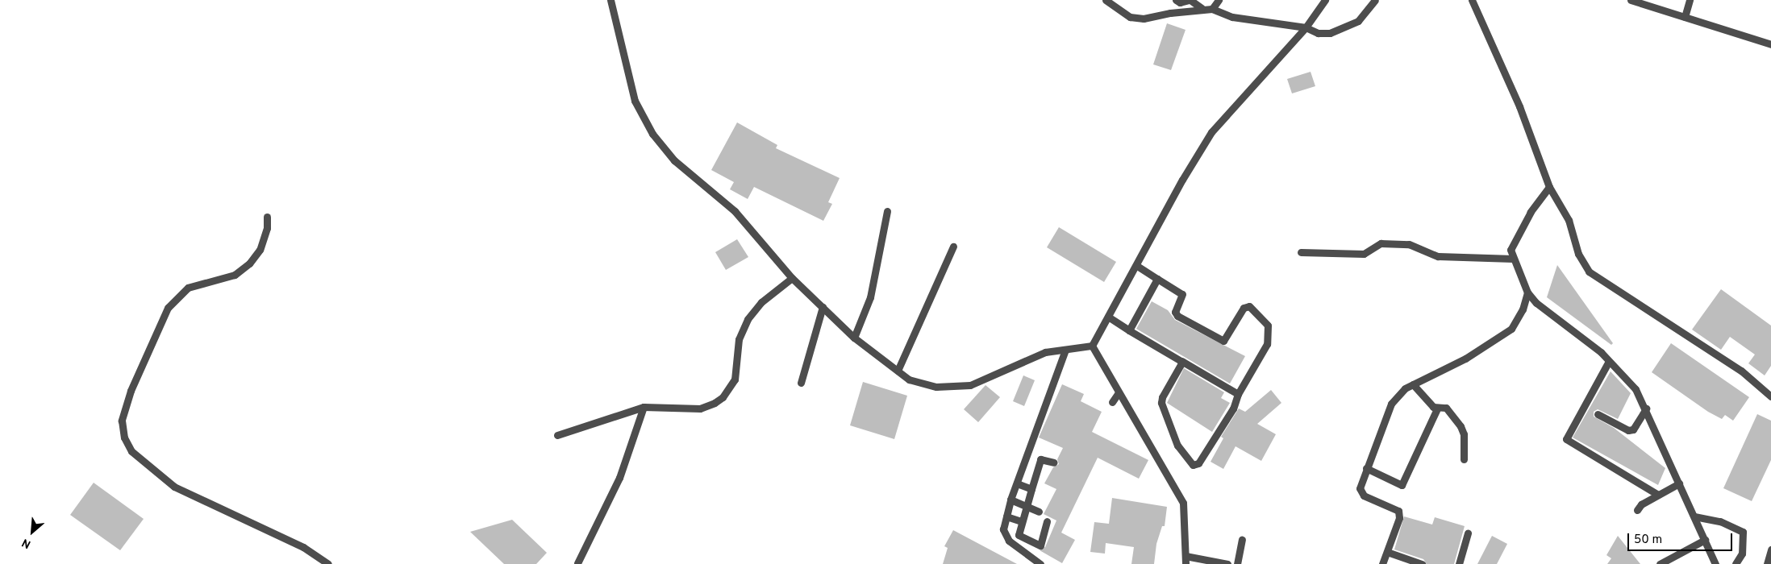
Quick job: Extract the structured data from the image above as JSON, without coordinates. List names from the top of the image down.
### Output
{
  "scale_bar": "50 m",
  "north": "bottom left"
}
